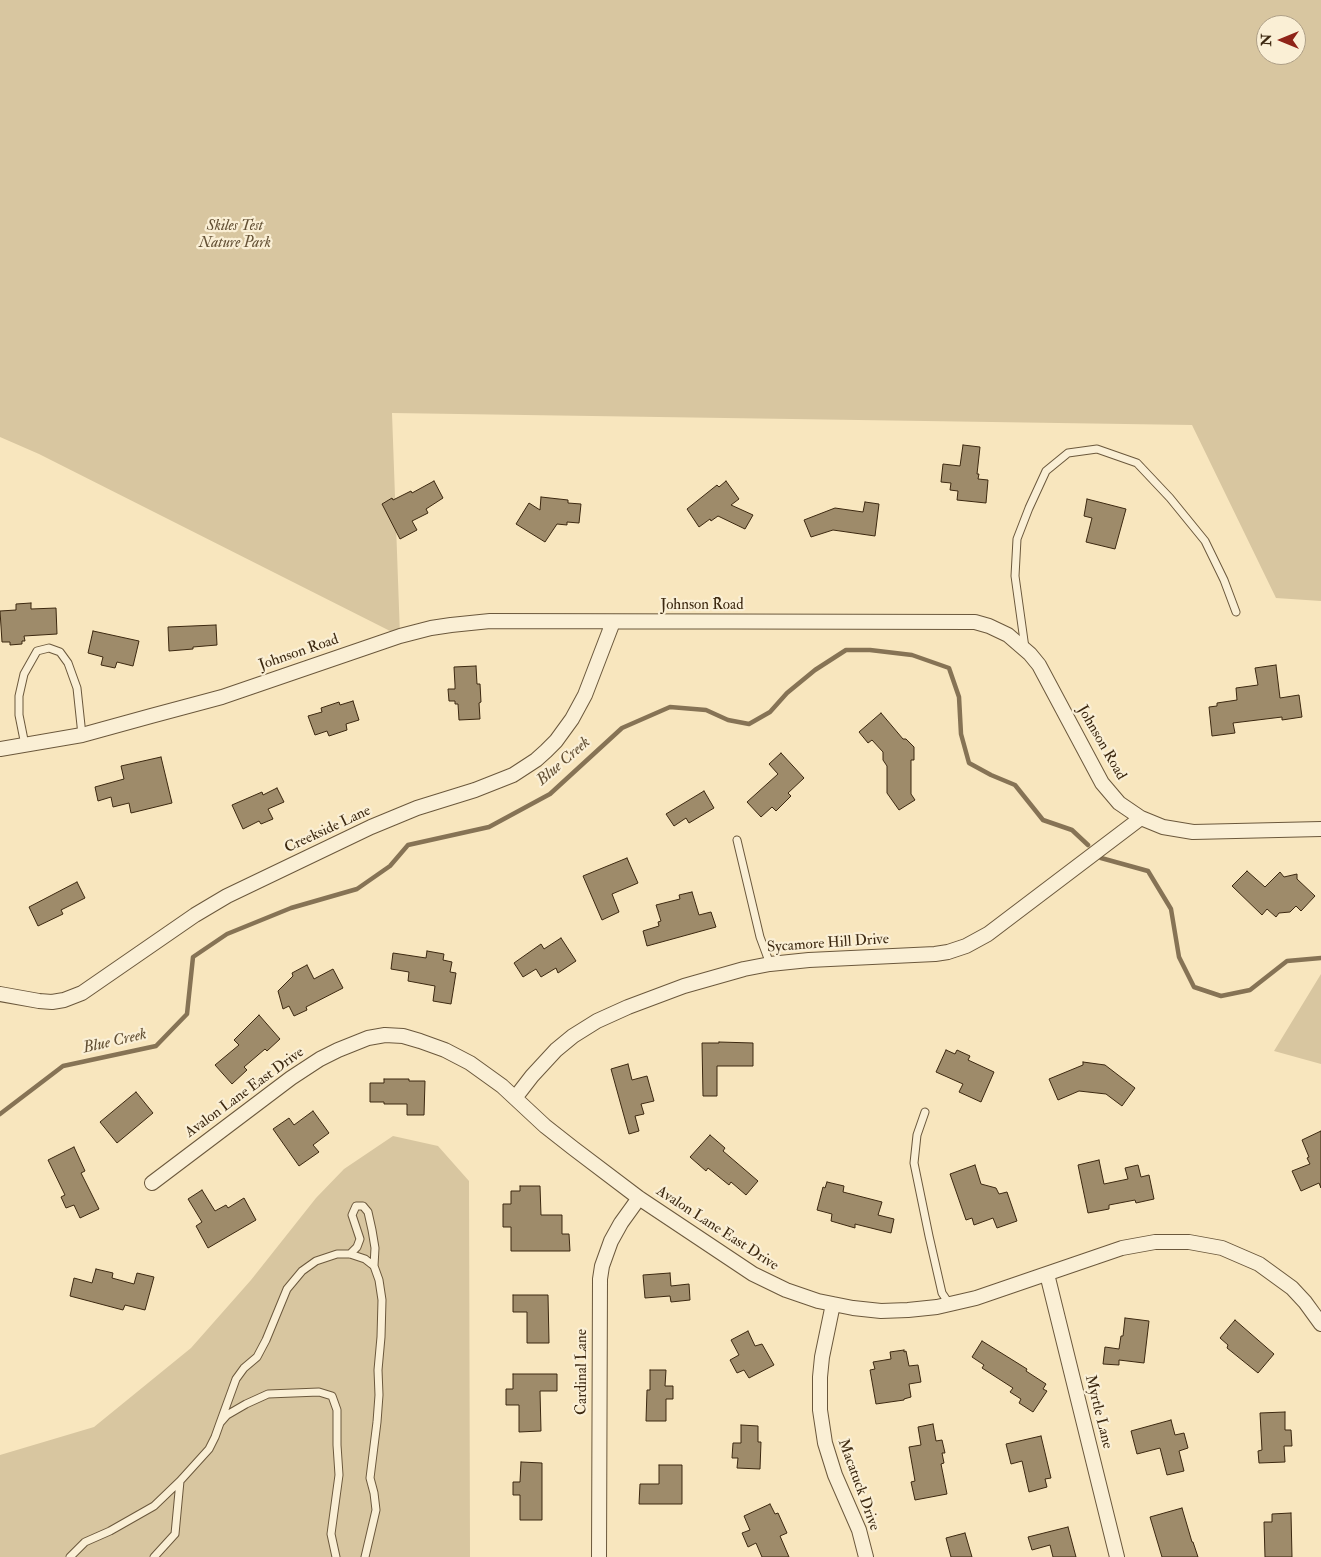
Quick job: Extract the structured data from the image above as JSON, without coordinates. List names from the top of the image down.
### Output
{
  "streets": {
    "street": [
      "Johnson Road",
      "Creekside Lane",
      "Sycamore Hill Drive",
      "Avalon Lane East Drive",
      "Cardinal Lane",
      "Myrtle Lane",
      "Macatuck Drive"
    ]
  },
  "crossings": [
    ["Johnson Road", "Creekside Lane"],
    ["Johnson Road", "Sycamore Hill Drive"],
    ["Sycamore Hill Drive", "Avalon Lane East Drive"],
    ["Avalon Lane East Drive", "Cardinal Lane"],
    ["Avalon Lane East Drive", "Myrtle Lane"],
    ["Avalon Lane East Drive", "Macatuck Drive"]
  ],
  "water": ["Blue Creek"],
  "parks": ["Skiles Test Nature Park"],
  "north": "left"
}
